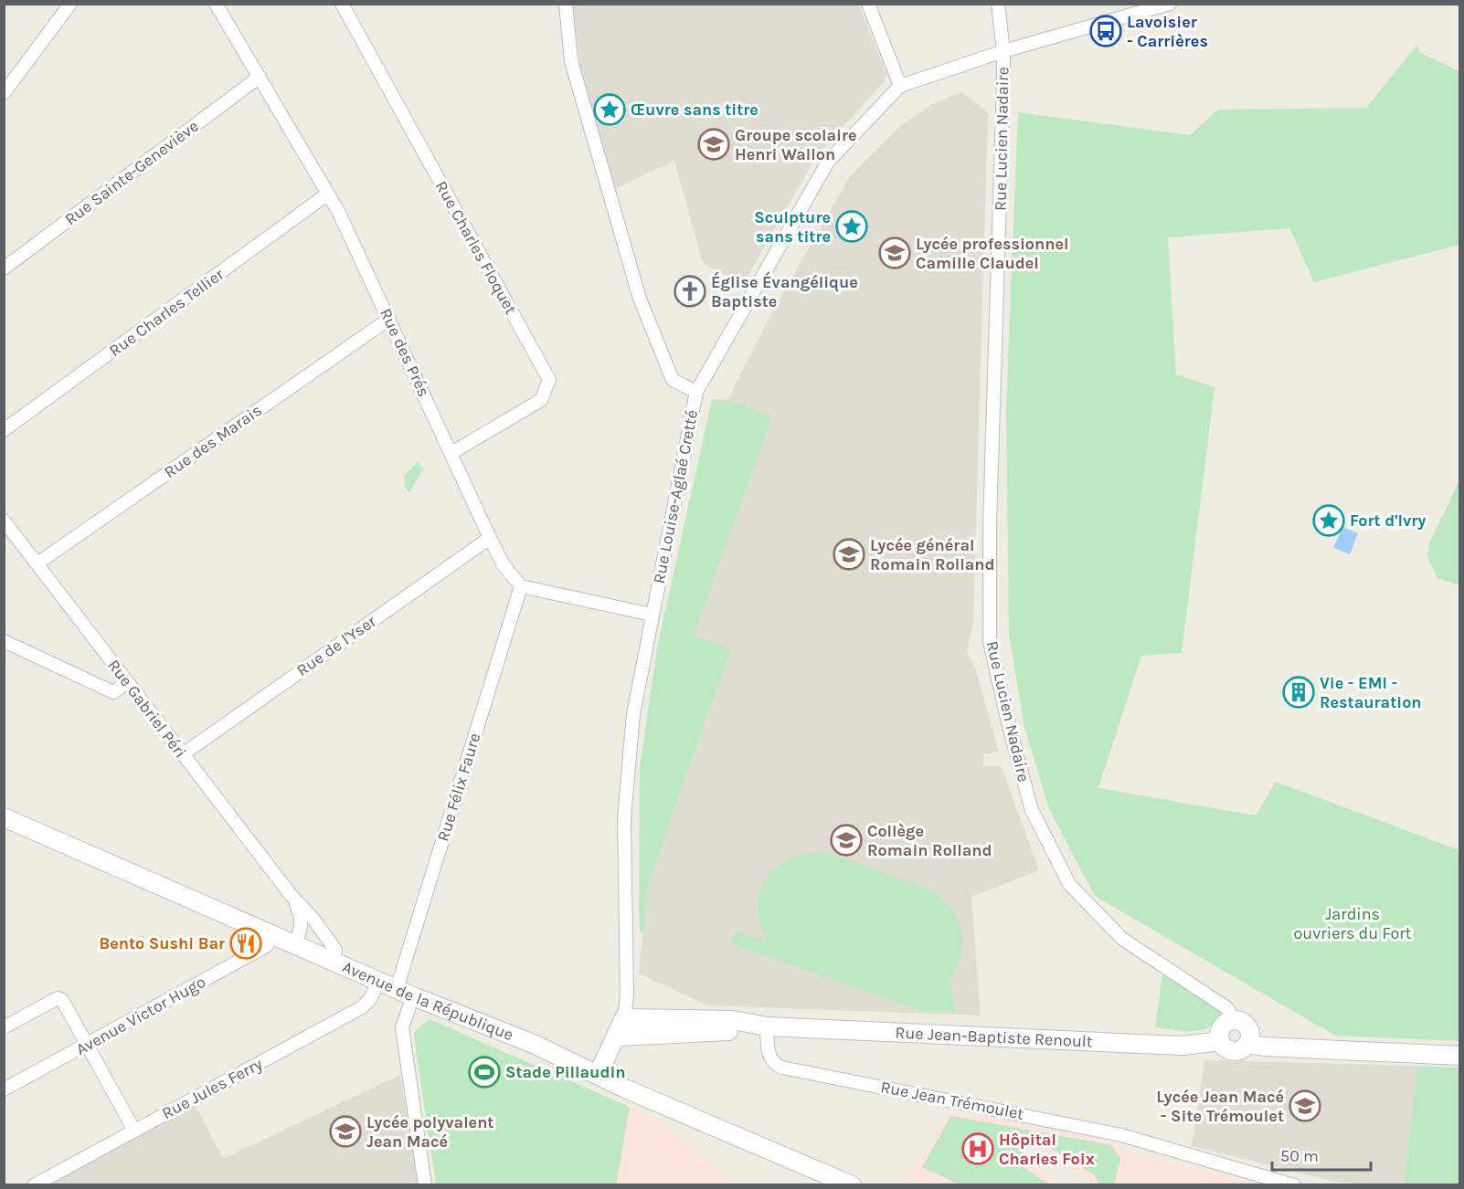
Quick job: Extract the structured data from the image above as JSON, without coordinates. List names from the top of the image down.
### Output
{
  "streets": {
    "main road": ["Avenue de la République", "Rue Jean-Baptiste Renoult"],
    "street": [
      "Rue Lucien Nadaire",
      "Rue Sainte-Geneviève",
      "Rue Charles Floquet",
      "Rue Charles Tellier",
      "Rue des Prés",
      "Rue des Marais",
      "Rue Louise-Aglaé Cretté",
      "Rue de l'Yser",
      "Rue Gabriel Péri",
      "Rue Félix Faure",
      "Avenue Victor Hugo",
      "Rue Jules Ferry",
      "Rue Jean Trémoulet"
    ]
  },
  "crossings": [
    ["Rue Lucien Nadaire", "Rue Jean-Baptiste Renoult"],
    ["Rue Sainte-Geneviève", "Rue des Prés"],
    ["Rue Charles Floquet", "Rue des Prés"],
    ["Rue Charles Tellier", "Rue des Prés"],
    ["Rue des Prés", "Rue des Marais"],
    ["Rue des Prés", "Rue de l'Yser"],
    ["Rue des Prés", "Rue Félix Faure"],
    ["Rue des Marais", "Rue Gabriel Péri"],
    ["Rue Louise-Aglaé Cretté", "Rue Jean-Baptiste Renoult"],
    ["Rue de l'Yser", "Rue Gabriel Péri"],
    ["Rue Gabriel Péri", "Avenue de la République"],
    ["Rue Félix Faure", "Avenue de la République"],
    ["Avenue de la République", "Avenue Victor Hugo"],
    ["Avenue de la République", "Rue Jules Ferry"],
    ["Rue Jean-Baptiste Renoult", "Rue Jean Trémoulet"]
  ],
  "parks": ["Jardins ouvriers du Fort"],
  "places": {
    "bus stop": ["Lavoisier - Carrières"],
    "place": ["Œuvre sans titre", "Sculpture sans titre", "Fort d'Ivry"],
    "school or university": [
      "Groupe scolaire Henri Wallon",
      "Lycée professionnel Camille Claudel",
      "Lycée général Romain Rolland",
      "Collège Romain Rolland",
      "Lycée Jean Macé - Site Trémoulet",
      "Lycée polyvalent Jean Macé"
    ],
    "church": ["Église Évangélique Baptiste"],
    "building": ["Vie - EMI - Restauration"],
    "restaurant": ["Bento Sushi Bar"],
    "sports": ["Stade Pillaudin"],
    "hospital": ["Hôpital Charles Foix"]
  },
  "scale_bar": "50 m"
}
